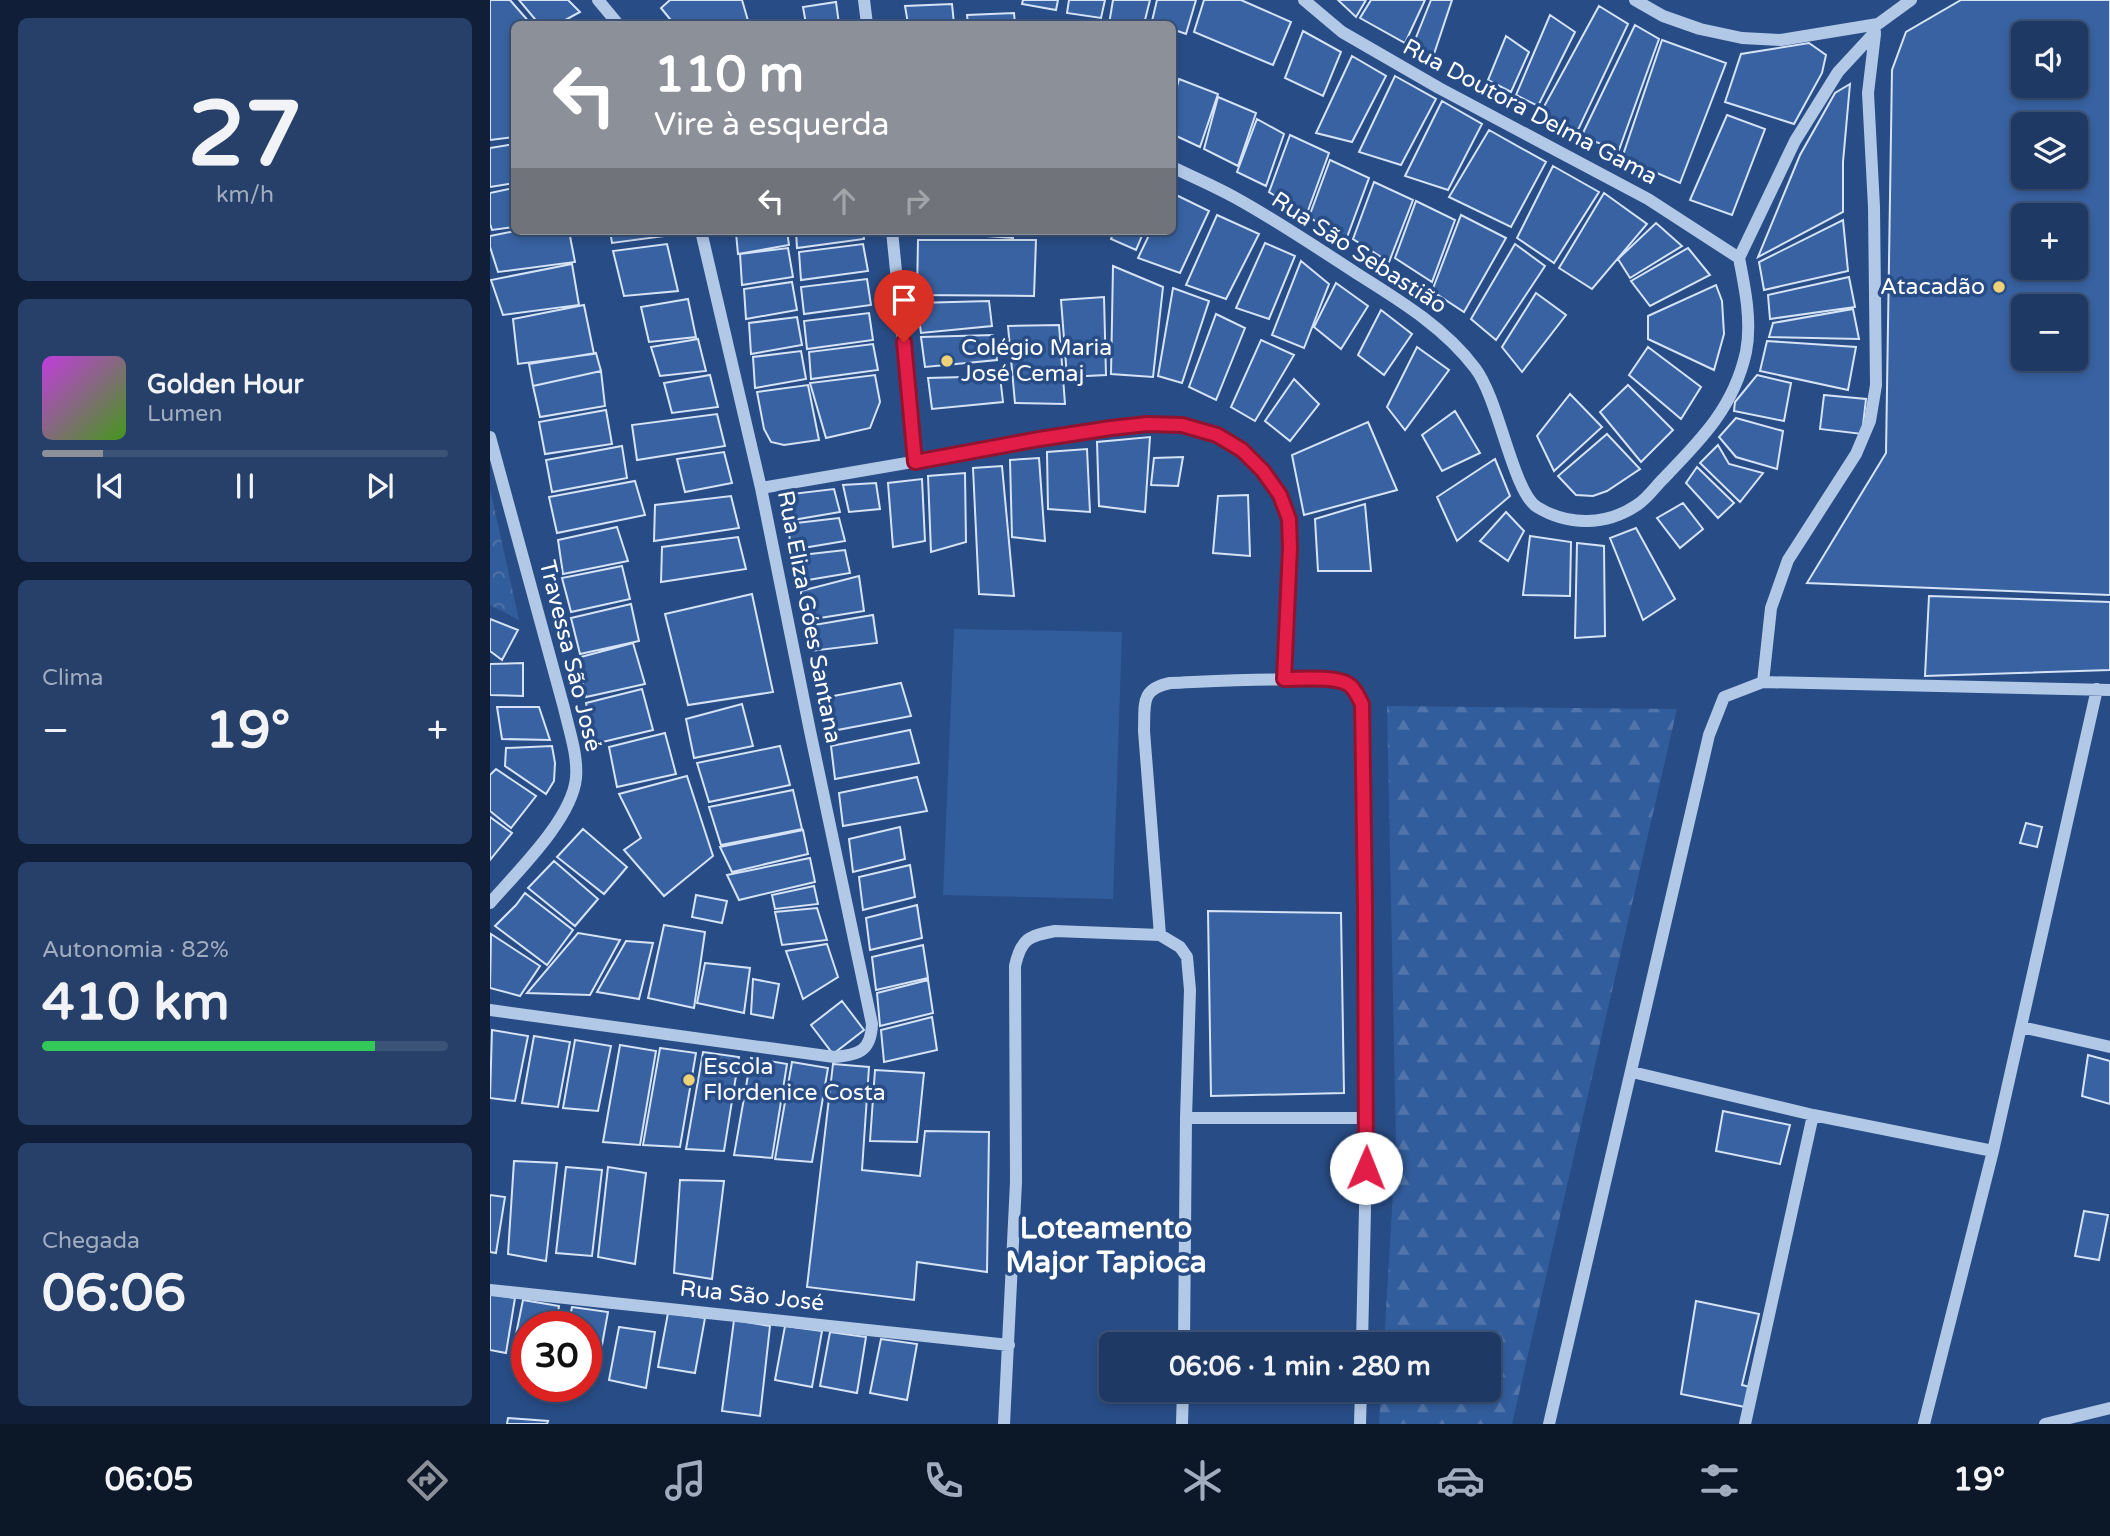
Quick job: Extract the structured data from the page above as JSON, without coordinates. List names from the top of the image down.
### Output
{
  "streets": {
    "street": [
      "Rua Doutora Delma Gama",
      "Rua São Sebastião",
      "Rua Eliza Góes Santana",
      "Travessa São José",
      "Rua São José"
    ]
  },
  "crossings": [
    ["Rua Doutora Delma Gama", "Rua São Sebastião"]
  ],
  "districts": ["Loteamento Major Tapioca"],
  "places": ["Atacadão", "Colégio Maria José Cemaj", "Escola Flordenice Costa"],
  "page": {
    "tile": [
      ["27", "km/h"],
      "Clima",
      ["Autonomia · 82%", "410 km"],
      ["Chegada", "06:06"]
    ],
    "map_buttons": ["+", "−"],
    "turn": ["110 m", "Vire à esquerda"],
    "song": ["Golden Hour", "Lumen"],
    "heat": ["−", "19°", "+"],
    "limit": "30",
    "trip": "06:06 · 1 min · 280 m",
    "tabs": ["06:05", "19°"]
  }
}
